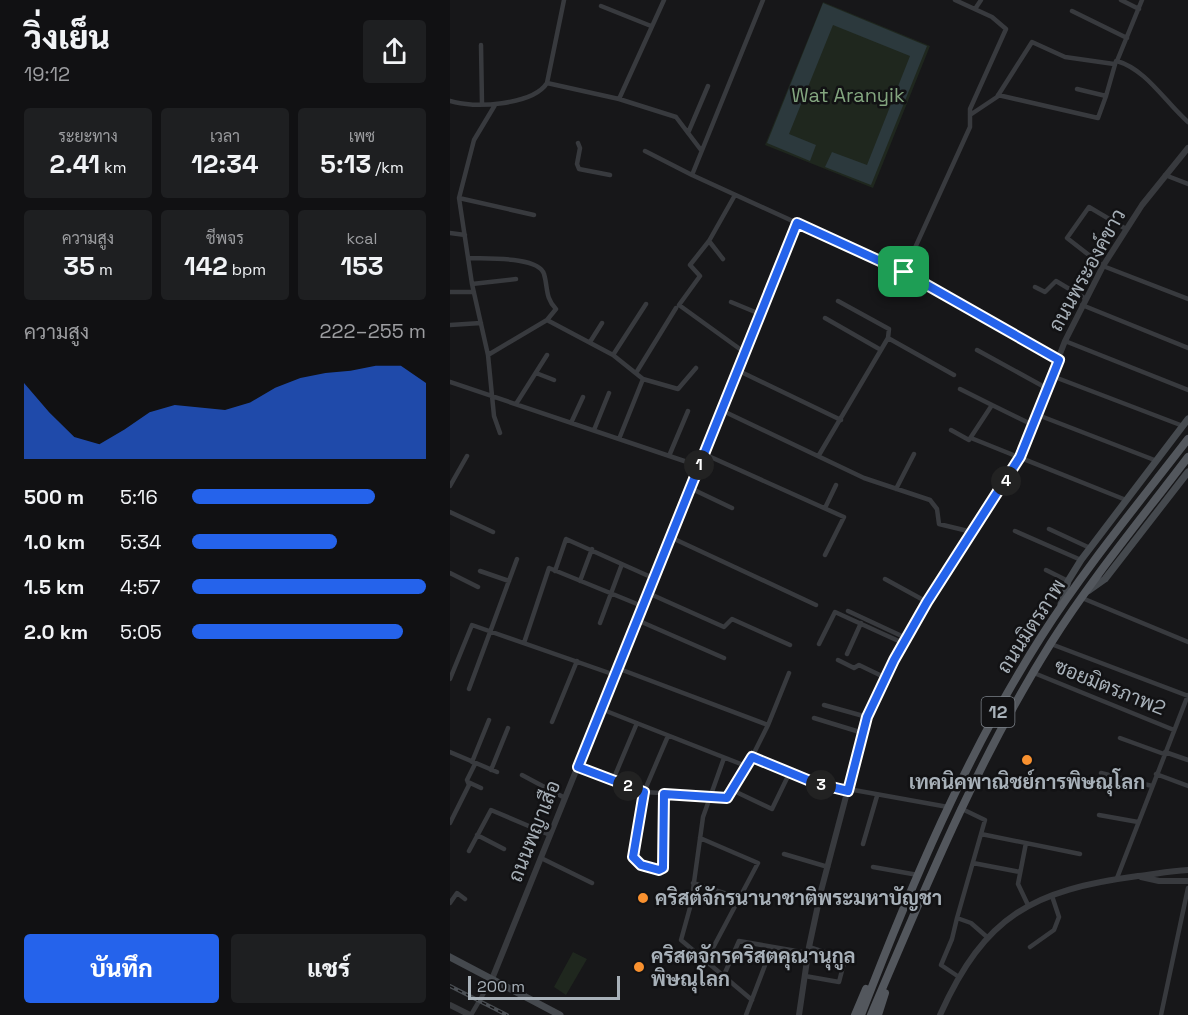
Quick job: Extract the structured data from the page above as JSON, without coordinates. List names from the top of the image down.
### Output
{
  "streets": {
    "main road": ["ถนนมิตรภาพ", "12"],
    "street": ["ถนนพระองค์ขาว", "ซอยมิตรภาพ2", "ถนนพญาเสือ"]
  },
  "crossings": [
    ["ถนนมิตรภาพ", "ซอยมิตรภาพ2"]
  ],
  "parks": ["Wat Aranyik"],
  "places": ["เทคนิคพาณิชย์การพิษณุโลก", "คริสต์จักรนานาชาติพระมหาบัญชา", "คริสตจักรคริสตคุณานุกูล พิษณุโลก"],
  "scale_bar": "200 m",
  "page": {
    "heading": ["วิ่งเย็น", "19:12"],
    "stats": [
      ["ระยะทาง", "2.41 km"],
      ["เวลา", "12:34"],
      ["เพซ", "5:13 /km"],
      ["ความสูง", "35 m"],
      ["ชีพจร", "142 bpm"],
      ["kcal", "153"]
    ],
    "chart": ["ความสูง", "222–255 m"],
    "pins": [
      "1",
      "4",
      "3",
      "2"
    ],
    "list": [
      {
        "name": "500 m",
        "note": "5:16"
      },
      {
        "name": "1.0 km",
        "note": "5:34"
      },
      {
        "name": "1.5 km",
        "note": "4:57"
      },
      {
        "name": "2.0 km",
        "note": "5:05"
      }
    ],
    "buttons": ["บันทึก", "แชร์"],
    "scale": "200 m"
  }
}
